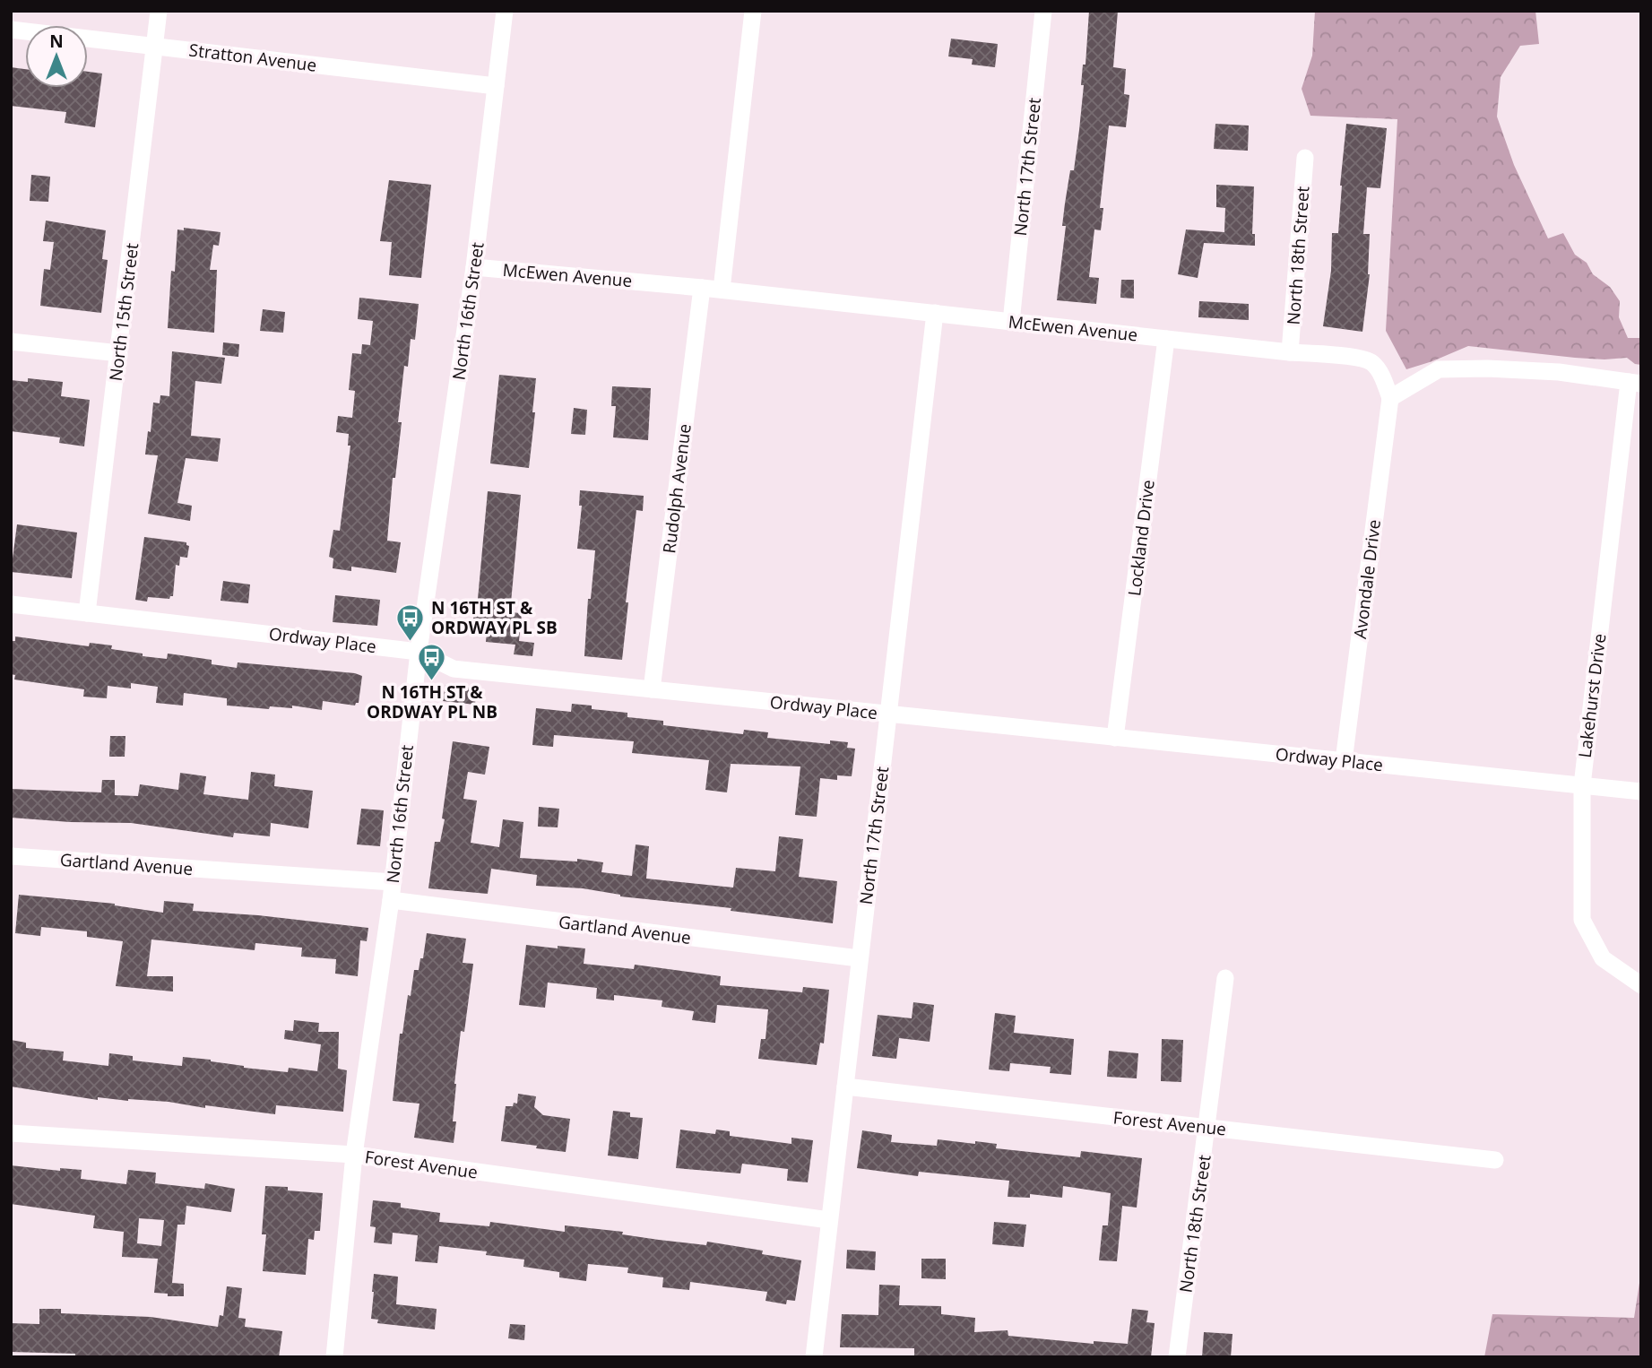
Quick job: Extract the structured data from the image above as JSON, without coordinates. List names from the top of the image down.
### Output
{
  "streets": {
    "street": [
      "Stratton Avenue",
      "North 17th Street",
      "North 18th Street",
      "McEwen Avenue",
      "North 16th Street",
      "North 15th Street",
      "Rudolph Avenue",
      "Lockland Drive",
      "Avondale Drive",
      "Ordway Place",
      "Lakehurst Drive",
      "Gartland Avenue",
      "Forest Avenue"
    ]
  },
  "crossings": [
    ["Stratton Avenue", "North 16th Street"],
    ["Stratton Avenue", "North 15th Street"],
    ["North 17th Street", "McEwen Avenue"],
    ["North 17th Street", "Ordway Place"],
    ["North 17th Street", "Gartland Avenue"],
    ["North 17th Street", "Forest Avenue"],
    ["North 18th Street", "McEwen Avenue"],
    ["North 18th Street", "Forest Avenue"],
    ["McEwen Avenue", "North 16th Street"],
    ["McEwen Avenue", "Rudolph Avenue"],
    ["McEwen Avenue", "Lockland Drive"],
    ["McEwen Avenue", "Avondale Drive"],
    ["North 16th Street", "Ordway Place"],
    ["North 16th Street", "Gartland Avenue"],
    ["North 16th Street", "Forest Avenue"],
    ["North 15th Street", "Ordway Place"],
    ["Rudolph Avenue", "Ordway Place"],
    ["Lockland Drive", "Ordway Place"],
    ["Avondale Drive", "Ordway Place"],
    ["Ordway Place", "Lakehurst Drive"]
  ],
  "places": {
    "bus stop": ["N 16TH ST & ORDWAY PL SB", "N 16TH ST & ORDWAY PL NB"]
  },
  "north": "top"
}
